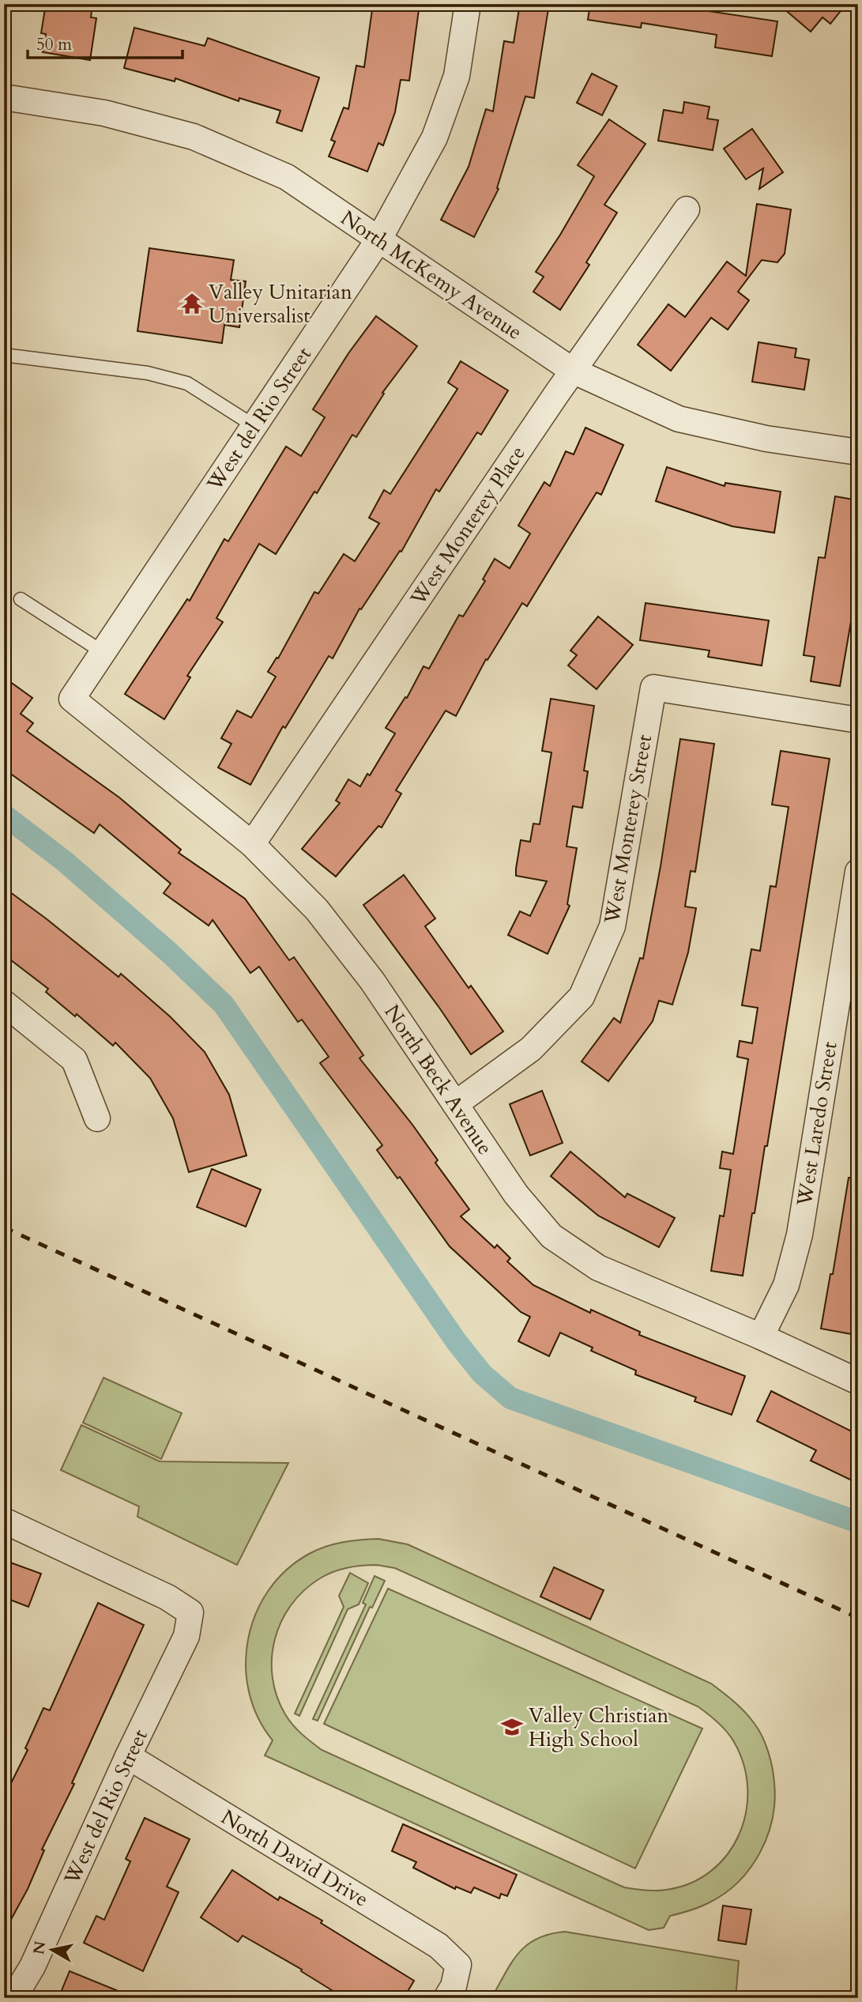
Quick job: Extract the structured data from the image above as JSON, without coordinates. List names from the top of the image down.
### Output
{
  "streets": {
    "street": [
      "North McKemy Avenue",
      "West del Rio Street",
      "West Monterey Place",
      "West Monterey Street",
      "North Beck Avenue",
      "West Laredo Street",
      "North David Drive"
    ]
  },
  "crossings": [
    ["North McKemy Avenue", "West del Rio Street"],
    ["North McKemy Avenue", "West Monterey Place"],
    ["West del Rio Street", "North Beck Avenue"],
    ["West del Rio Street", "North David Drive"],
    ["West Monterey Place", "North Beck Avenue"],
    ["West Monterey Street", "North Beck Avenue"],
    ["North Beck Avenue", "West Laredo Street"]
  ],
  "places": {
    "temple": ["Valley Unitarian Universalist"],
    "school or university": ["Valley Christian High School"]
  },
  "scale_bar": "50 m",
  "north": "left"
}
